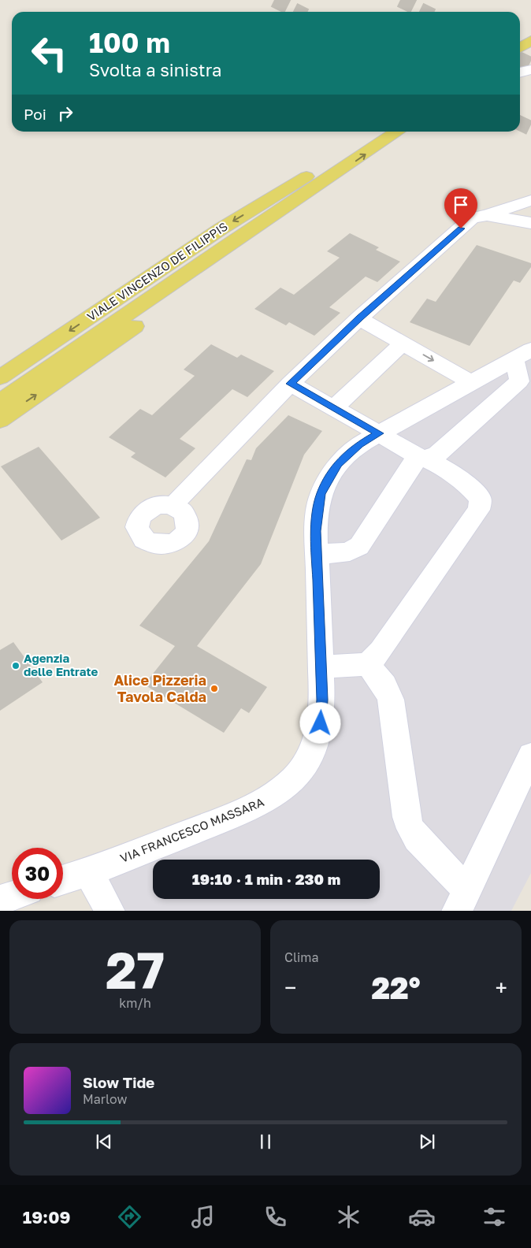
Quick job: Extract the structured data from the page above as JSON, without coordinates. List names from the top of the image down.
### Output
{
  "streets": {
    "main road": ["VIALE VINCENZO DE FILIPPIS"],
    "street": ["VIA FRANCESCO MASSARA"]
  },
  "places": ["Agenzia delle Entrate", "Alice Pizzeria Tavola Calda"],
  "page": {
    "turn": ["100 m", "Svolta a sinistra"],
    "then": "Poi",
    "limit": "30",
    "trip": "19:10 · 1 min · 230 m",
    "tile": [
      ["27", "km/h"],
      "Clima"
    ],
    "heat": ["−", "22°", "+"],
    "song": ["Slow Tide", "Marlow"],
    "tabs": "19:09"
  }
}
